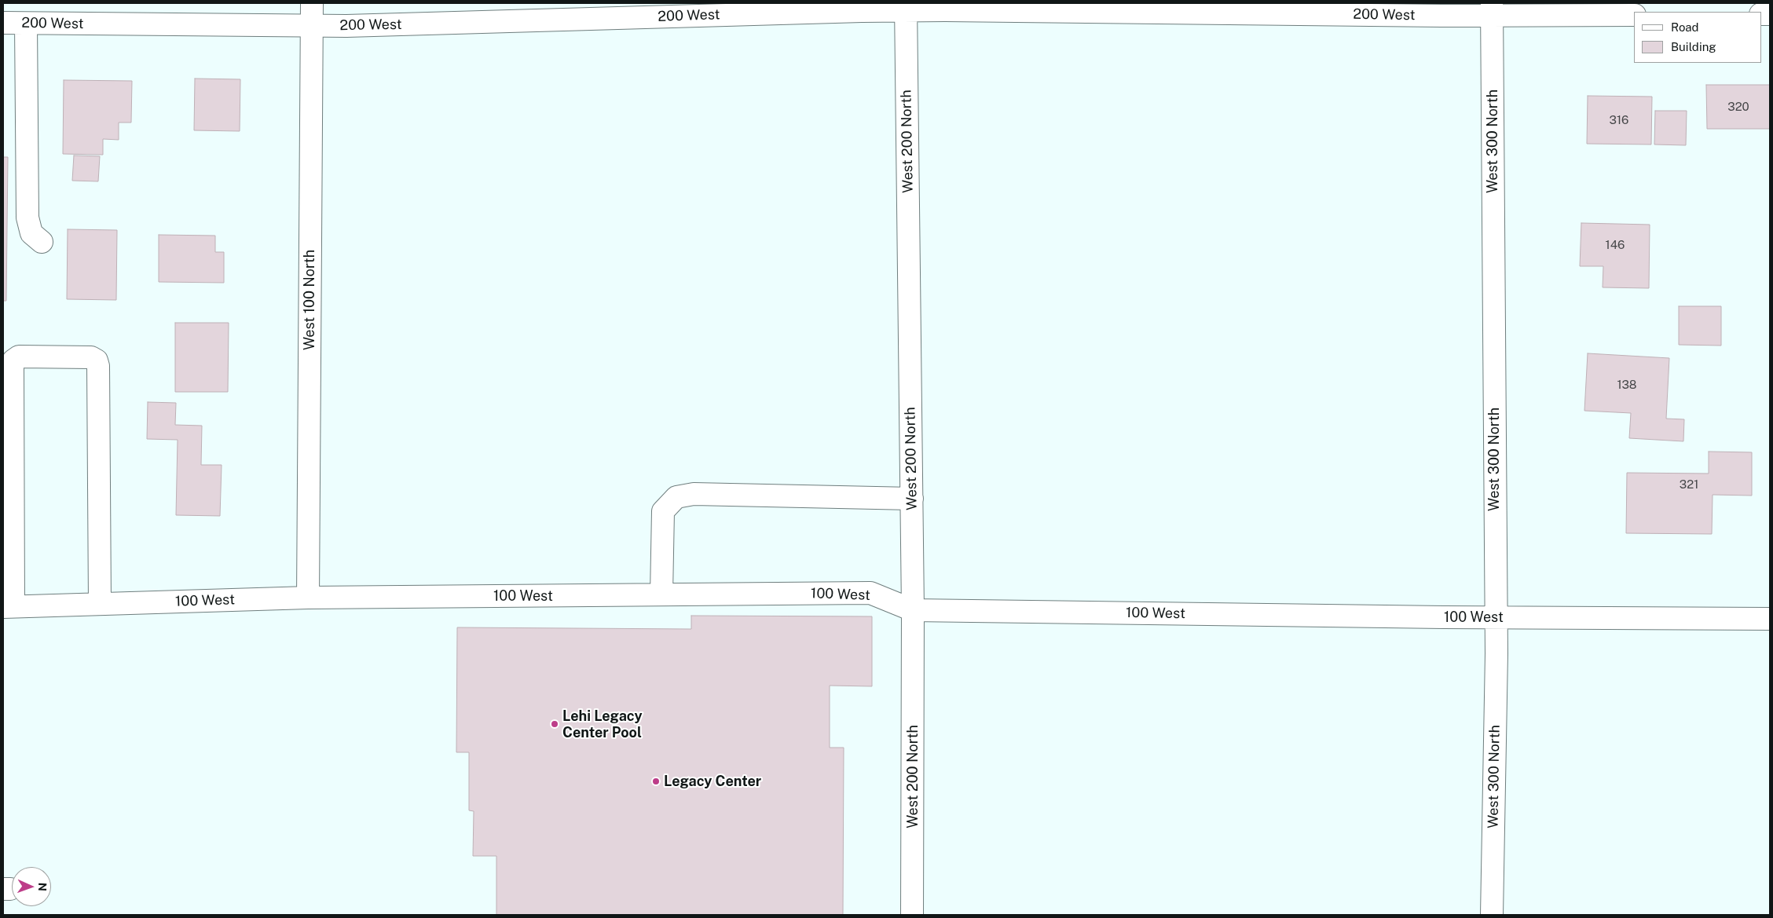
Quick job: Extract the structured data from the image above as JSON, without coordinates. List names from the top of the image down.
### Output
{
  "streets": {
    "street": [
      "200 West",
      "West 200 North",
      "West 300 North",
      "West 100 North",
      "100 West"
    ]
  },
  "crossings": [
    ["200 West", "West 200 North"],
    ["200 West", "West 300 North"],
    ["200 West", "West 100 North"],
    ["West 200 North", "100 West"],
    ["West 300 North", "100 West"],
    ["West 100 North", "100 West"]
  ],
  "places": ["Lehi Legacy Center Pool", "Legacy Center"],
  "house_numbers": [
    "320",
    "316",
    "146",
    "138",
    "321"
  ],
  "legend": ["Road", "Building"],
  "north": "right"
}
